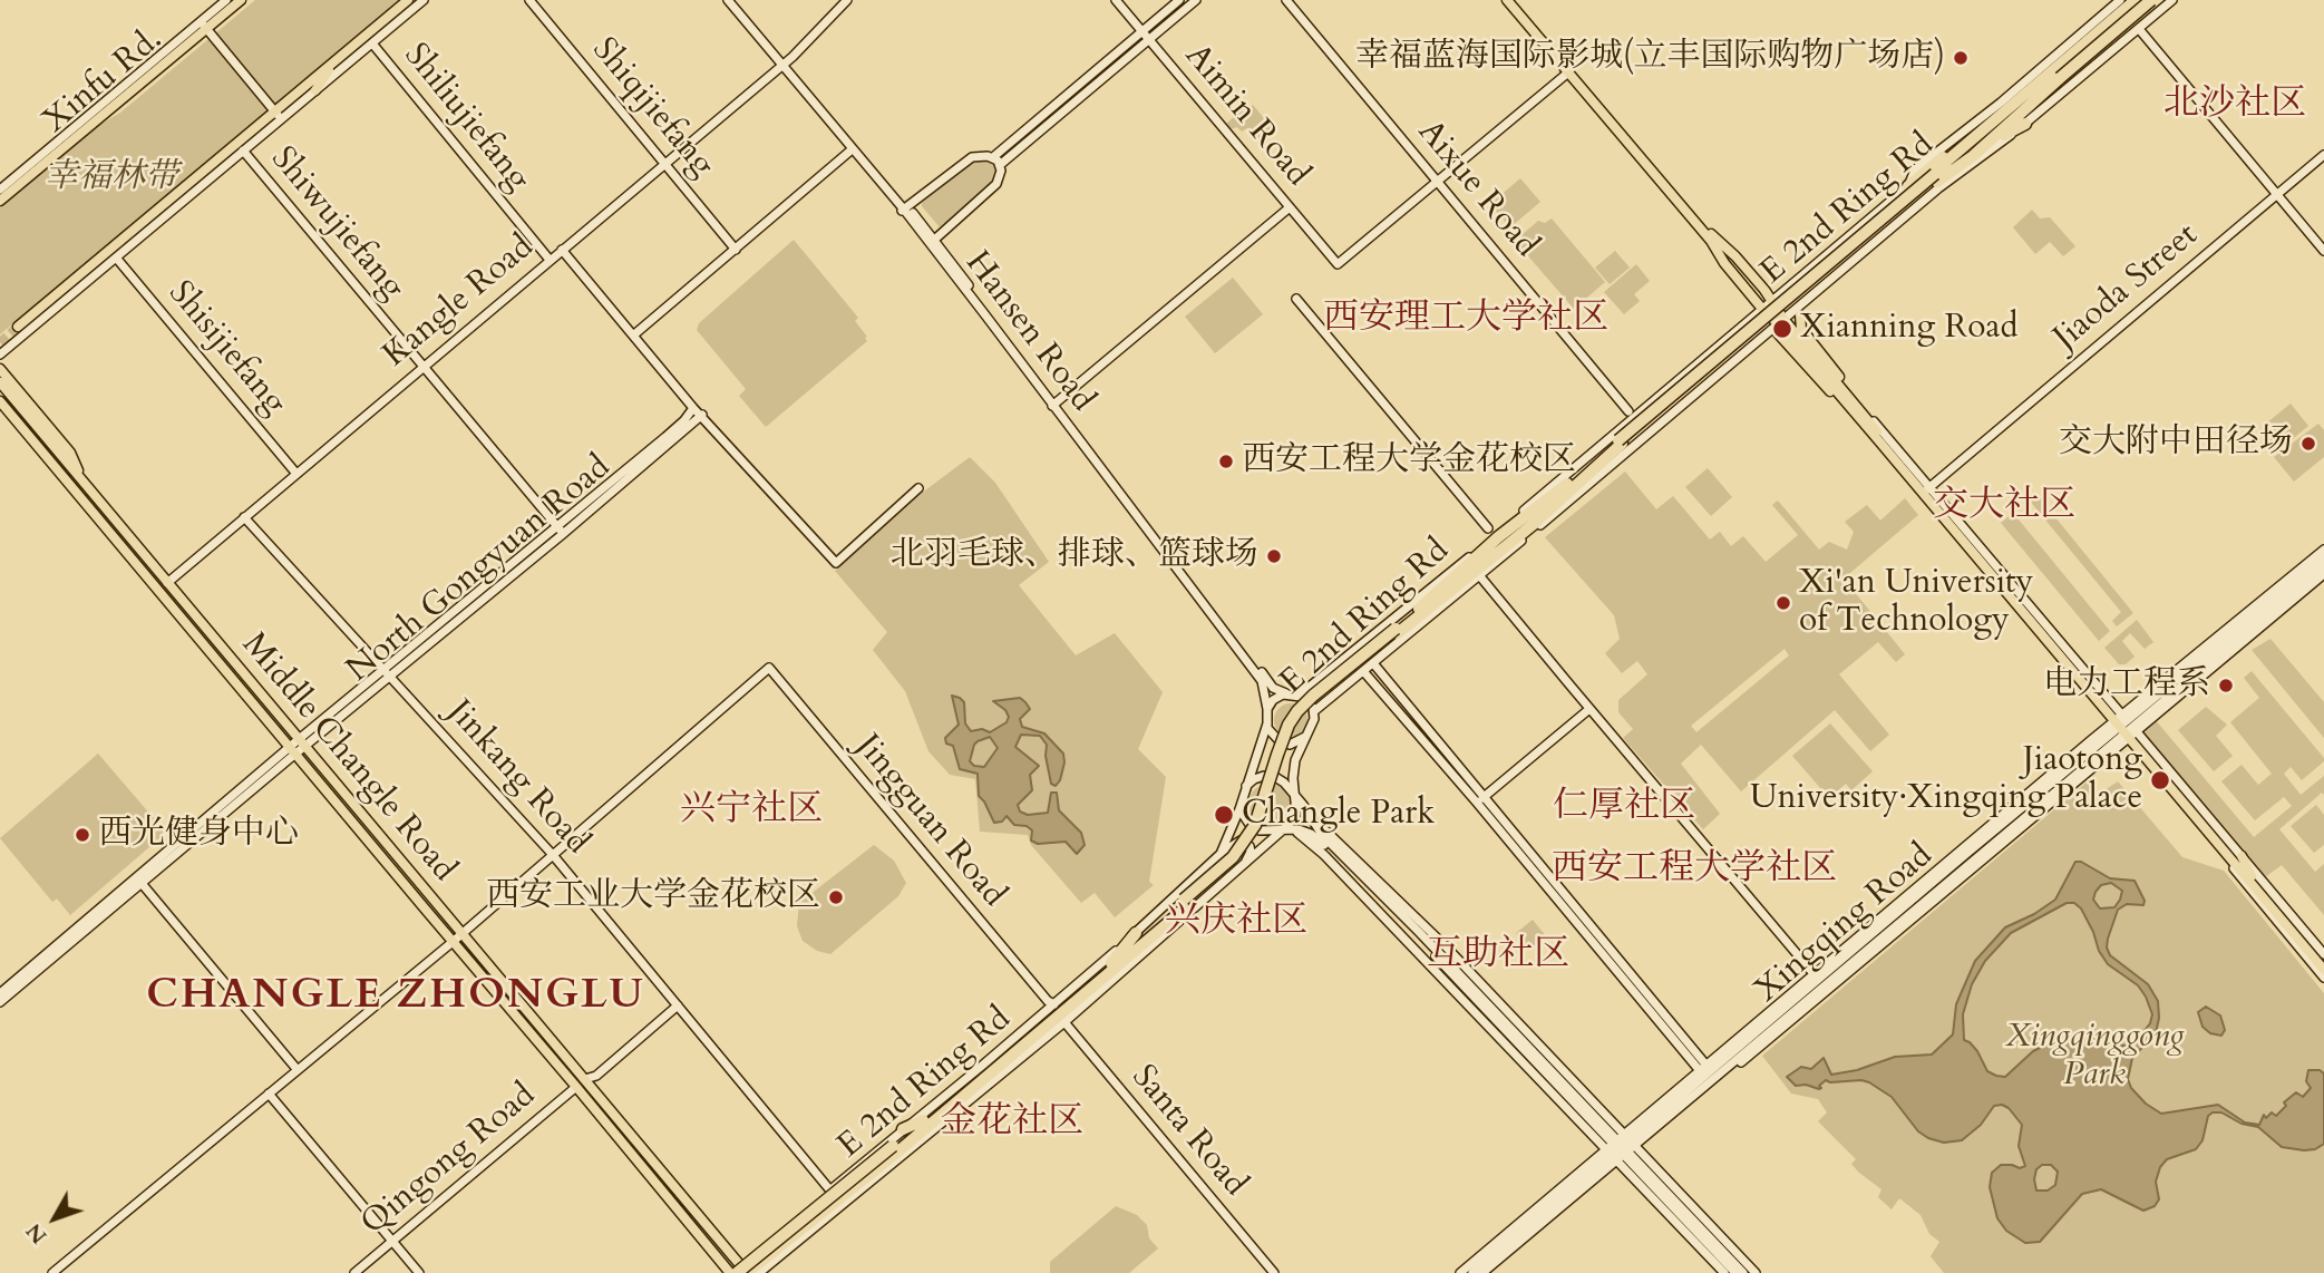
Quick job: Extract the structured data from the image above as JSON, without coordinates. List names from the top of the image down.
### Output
{
  "streets": {
    "highway": ["E 2nd Ring Rd"],
    "main road": ["Xinfu Rd.", "Middle Changle Road"],
    "street": [
      "Shiqijiefang",
      "Aimin Road",
      "Shiliujiefang",
      "Aixue Road",
      "Shiwujiefang",
      "Jiaoda Street",
      "Kangle Road",
      "Hansen Road",
      "Shisijiefang",
      "North Gongyuan Road",
      "Jinkang Road",
      "Jingguan Road",
      "Xingqing Road",
      "Santa Road",
      "Qingong Road"
    ]
  },
  "crossings": [
    ["Shiqijiefang", "Kangle Road"],
    ["Aimin Road", "Aixue Road"],
    ["Shiliujiefang", "Kangle Road"],
    ["E 2nd Ring Rd", "Middle Changle Road"],
    ["Shiwujiefang", "Kangle Road"],
    ["Shiwujiefang", "North Gongyuan Road"],
    ["Kangle Road", "Hansen Road"],
    ["Kangle Road", "Shisijiefang"],
    ["Kangle Road", "Middle Changle Road"],
    ["Kangle Road", "Jinkang Road"],
    ["North Gongyuan Road", "Middle Changle Road"],
    ["North Gongyuan Road", "Jinkang Road"],
    ["Middle Changle Road", "Qingong Road"],
    ["Jinkang Road", "Jingguan Road"],
    ["Jinkang Road", "Qingong Road"]
  ],
  "districts": [
    "北沙社区",
    "西安理工大学社区",
    "交大社区",
    "仁厚社区",
    "兴宁社区",
    "西安工程大学社区",
    "兴庆社区",
    "互助社区",
    "CHANGLE ZHONGLU",
    "金花社区"
  ],
  "parks": ["幸福林带", "Xingqinggong Park"],
  "places": [
    "幸福蓝海国际影城(立丰国际购物广场店)",
    "Xianning Road",
    "交大附中田径场",
    "西安工程大学金花校区",
    "北羽毛球、排球、篮球场",
    "Xi'an University of Technology",
    "电力工程系",
    "Jiaotong University·Xingqing Palace",
    "Changle Park",
    "西光健身中心",
    "西安工业大学金花校区"
  ],
  "north": "bottom left"
}
